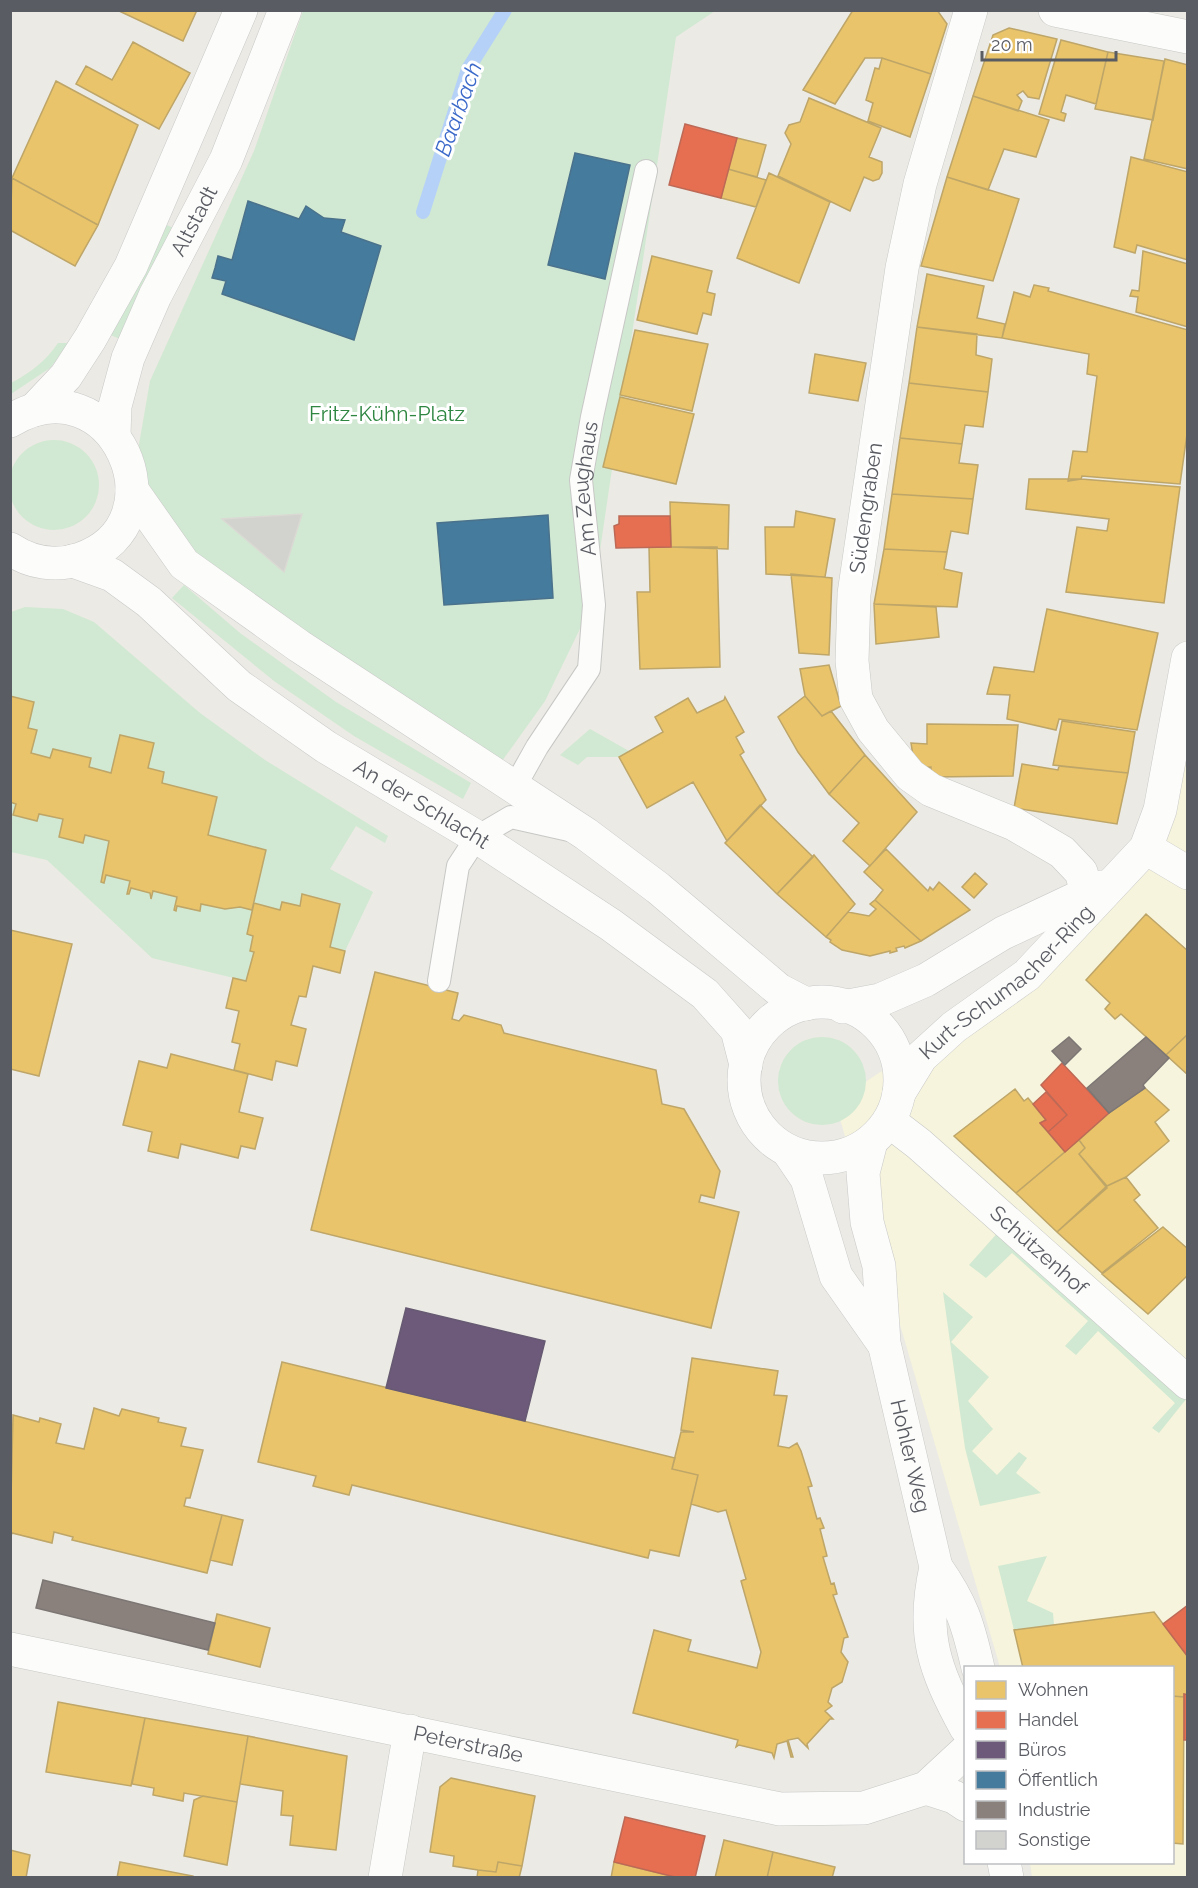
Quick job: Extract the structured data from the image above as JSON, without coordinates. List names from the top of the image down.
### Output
{
  "streets": {
    "street": [
      "Altstadt",
      "Südengraben",
      "An der Schlacht",
      "Kurt-Schumacher-Ring",
      "Schützenhof",
      "Hohler Weg",
      "Peterstraße"
    ],
    "lane": ["Am Zeughaus"]
  },
  "crossings": [
    ["Südengraben", "Kurt-Schumacher-Ring"],
    ["An der Schlacht", "Kurt-Schumacher-Ring"],
    ["An der Schlacht", "Schützenhof"],
    ["An der Schlacht", "Hohler Weg"],
    ["Kurt-Schumacher-Ring", "Schützenhof"],
    ["Kurt-Schumacher-Ring", "Hohler Weg"],
    ["Schützenhof", "Hohler Weg"]
  ],
  "water": ["Baarbach"],
  "parks": ["Fritz-Kühn-Platz"],
  "legend": [
    "Wohnen",
    "Handel",
    "Büros",
    "Öffentlich",
    "Industrie",
    "Sonstige"
  ],
  "scale_bar": "20 m"
}
